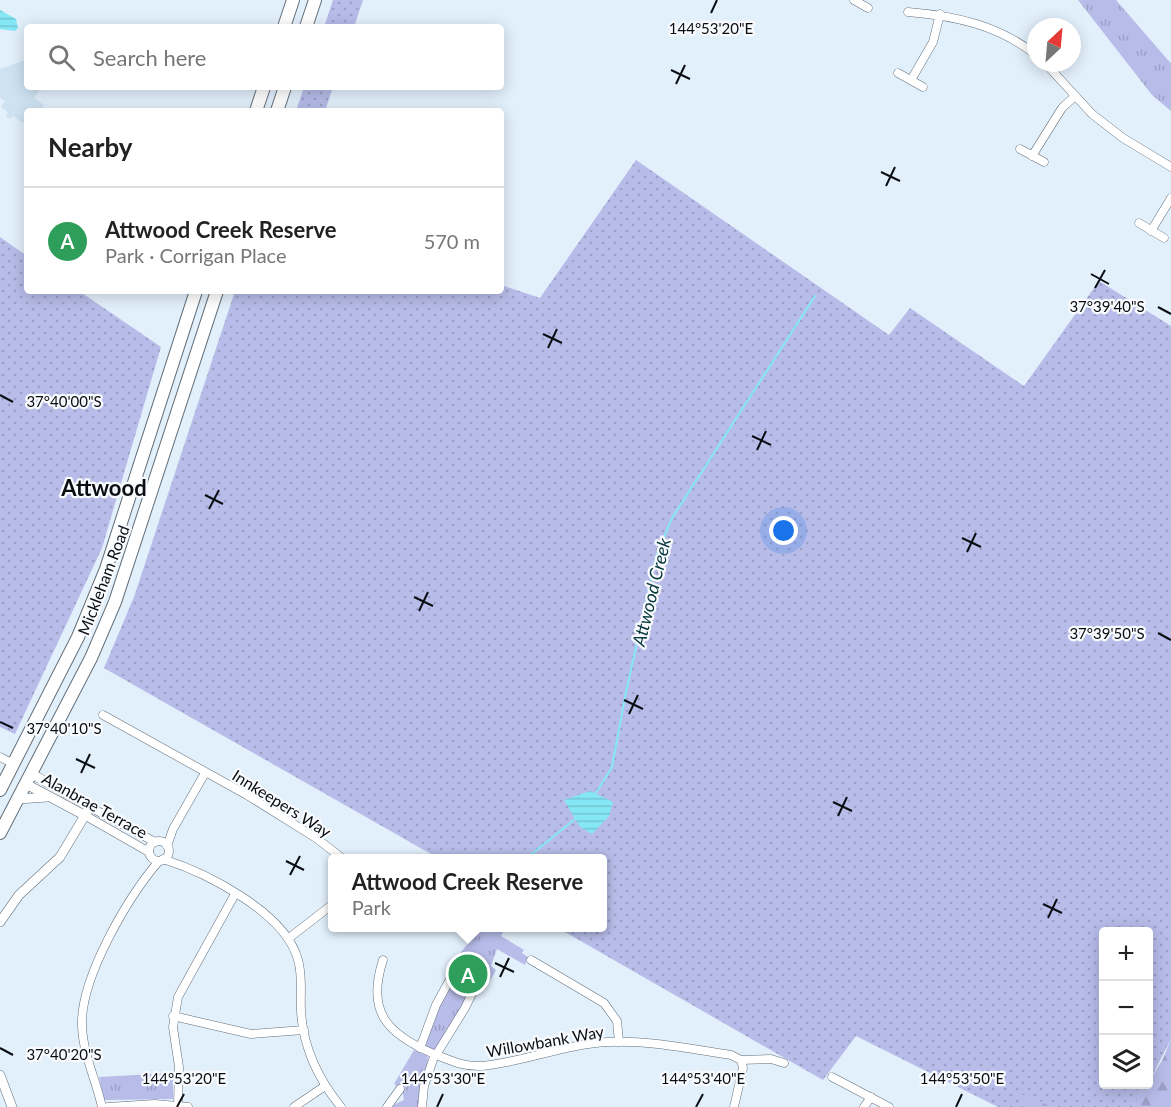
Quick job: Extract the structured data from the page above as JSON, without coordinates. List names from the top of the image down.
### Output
{
  "streets": {
    "main road": ["Mickleham Road"],
    "street": ["Innkeepers Way", "Alanbrae Terrace", "Willowbank Way"]
  },
  "crossings": [
    ["Mickleham Road", "Alanbrae Terrace"]
  ],
  "districts": ["Attwood"],
  "water": ["Attwood Creek"],
  "north": "top right",
  "page": {
    "search": "Search here",
    "heading": "Nearby",
    "list": [
      {
        "mark": "A",
        "name": "Attwood Creek Reserve",
        "note": "Park · Corrigan Place",
        "value": "570 m"
      }
    ],
    "popup": ["Attwood Creek Reserve", "Park"],
    "map_buttons": ["+", "−"],
    "pins": "A"
  },
  "coordinates": [
    "144°53'20\"E",
    "37°39'40\"S",
    "37°40'00\"S",
    "37°39'50\"S",
    "37°40'10\"S",
    "37°40'20\"S",
    "144°53'30\"E",
    "144°53'40\"E",
    "144°53'50\"E"
  ]
}
